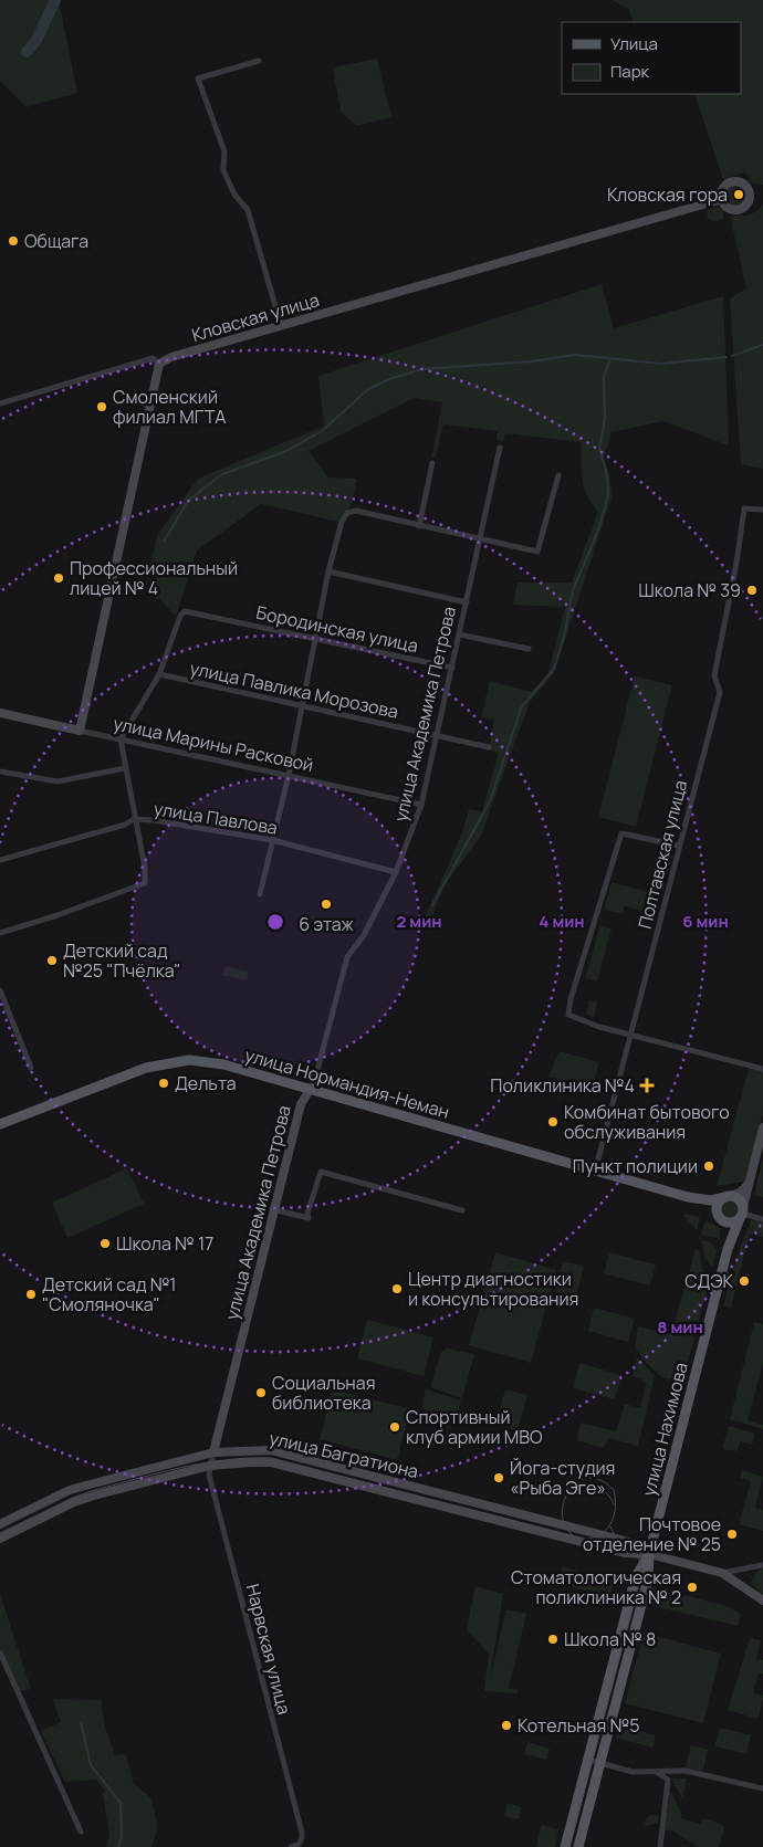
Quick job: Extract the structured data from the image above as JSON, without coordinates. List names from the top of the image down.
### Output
{
  "streets": {
    "main road": ["улица Нормандия-Неман", "улица Нахимова"],
    "street": [
      "Кловская улица",
      "Бородинская улица",
      "улица Павлика Морозова",
      "улица Академика Петрова",
      "улица Марины Расковой",
      "улица Павлова",
      "Полтавская улица",
      "улица Багратиона",
      "Нарвская улица"
    ]
  },
  "crossings": [
    ["Бородинская улица", "улица Павлика Морозова"],
    ["Бородинская улица", "улица Академика Петрова"],
    ["улица Павлика Морозова", "улица Академика Петрова"],
    ["улица Академика Петрова", "улица Марины Расковой"],
    ["улица Академика Петрова", "улица Павлова"],
    ["улица Академика Петрова", "улица Нормандия-Неман"],
    ["улица Академика Петрова", "улица Багратиона"],
    ["улица Академика Петрова", "Нарвская улица"],
    ["Полтавская улица", "улица Нормандия-Неман"],
    ["улица Нахимова", "улица Багратиона"],
    ["улица Багратиона", "Нарвская улица"]
  ],
  "places": {
    "other": [
      "Кловская гора",
      "Общага",
      "Смоленский филиал МГТА",
      "Профессиональный лицей № 4",
      "Школа № 39",
      "6 этаж",
      "Детский сад №25 \"Пчёлка\"",
      "Дельта",
      "Комбинат бытового обслуживания",
      "Пункт полиции",
      "Школа № 17",
      "СДЭК",
      "Центр диагностики и консультирования",
      "Детский сад №1 \"Смоляночка\"",
      "Социальная библиотека",
      "Спортивный клуб армии МВО",
      "Йога-студия «Рыба Эге»",
      "Почтовое отделение № 25",
      "Стоматологическая поликлиника № 2",
      "Школа № 8",
      "Котельная №5"
    ],
    "health": ["Поликлиника №4"]
  },
  "legend": ["Улица", "Парк"],
  "rings": [
    "2 мин",
    "4 мин",
    "6 мин",
    "8 мин"
  ]
}
